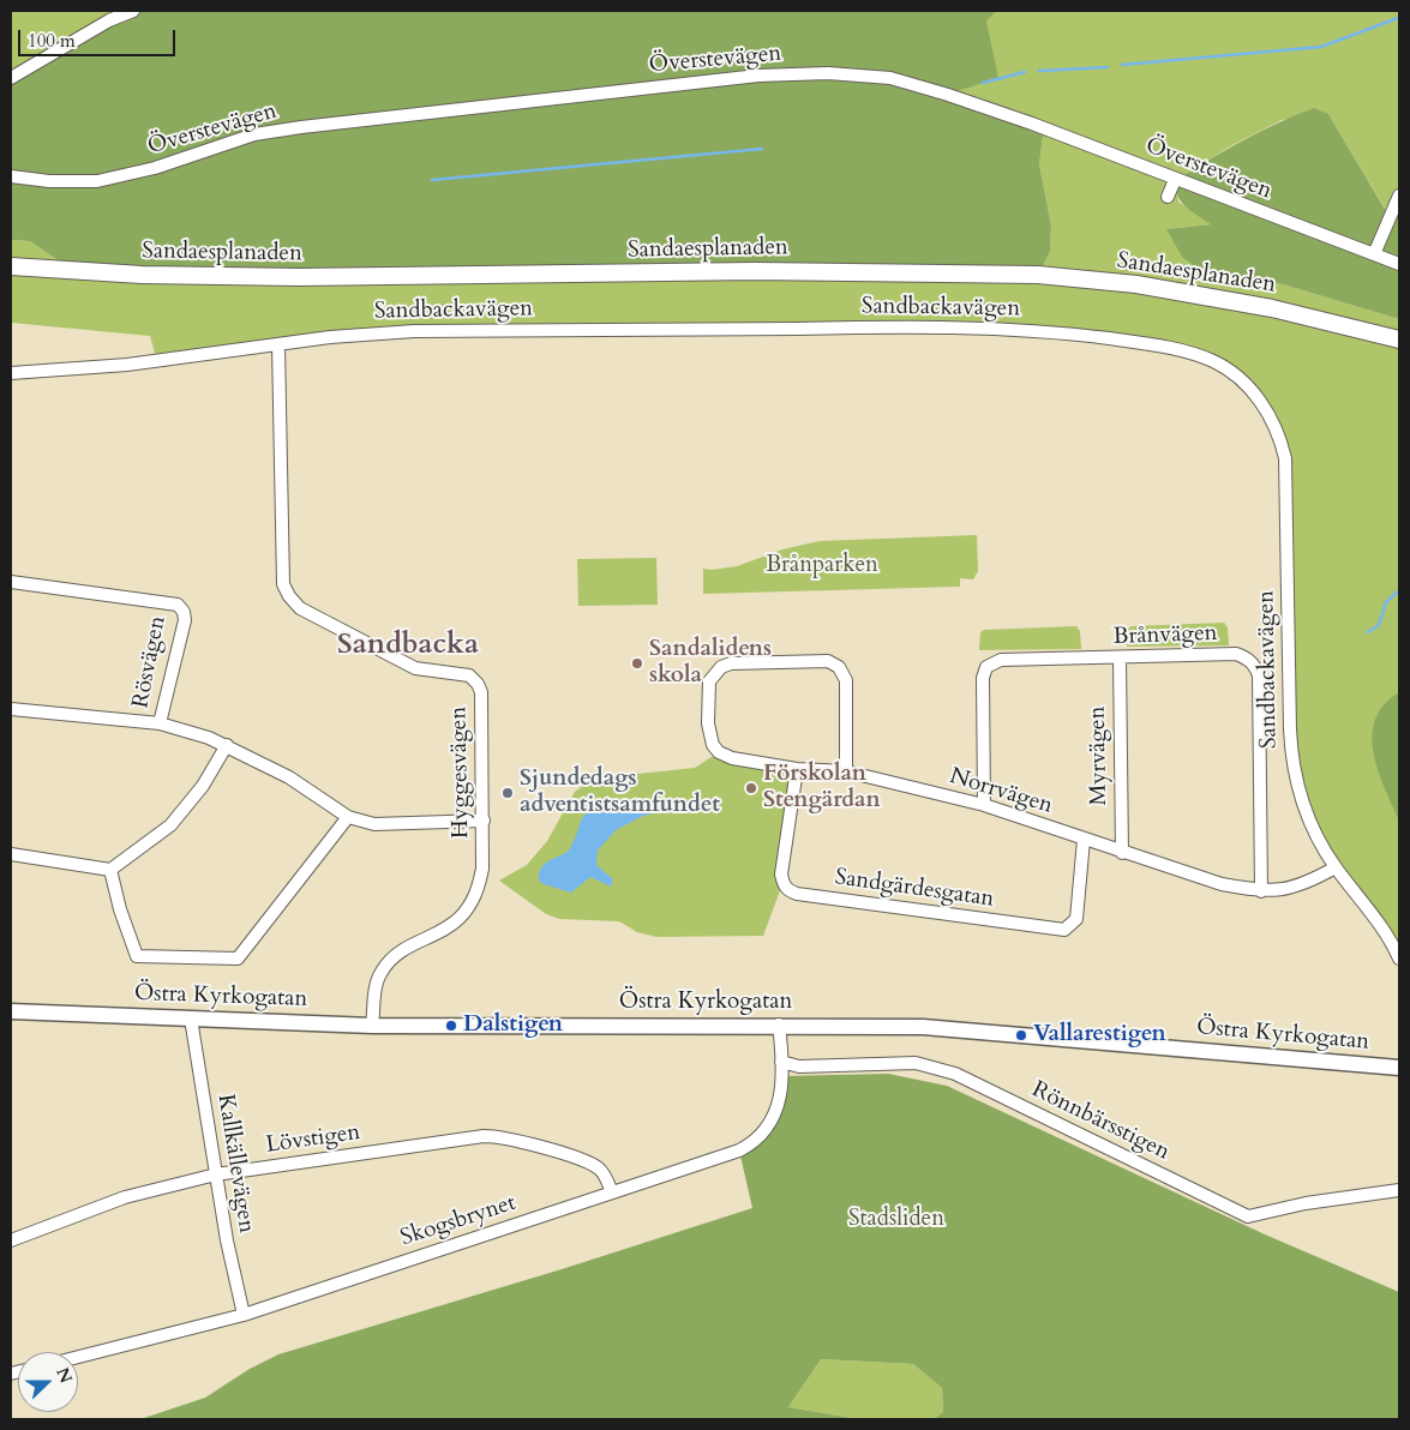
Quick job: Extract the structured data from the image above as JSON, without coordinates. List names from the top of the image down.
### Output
{
  "streets": {
    "main road": ["Sandaesplanaden"],
    "street": [
      "Överstevägen",
      "Sandbackavägen",
      "Brånvägen",
      "Rösvägen",
      "Myrvägen",
      "Hyggesvägen",
      "Norrvägen",
      "Sandgärdesgatan",
      "Östra Kyrkogatan",
      "Rönnbärsstigen",
      "Lövstigen",
      "Kallkällevägen",
      "Skogsbrynet"
    ]
  },
  "crossings": [
    ["Sandbackavägen", "Hyggesvägen"],
    ["Sandbackavägen", "Norrvägen"],
    ["Brånvägen", "Myrvägen"],
    ["Brånvägen", "Norrvägen"],
    ["Myrvägen", "Norrvägen"],
    ["Hyggesvägen", "Östra Kyrkogatan"],
    ["Norrvägen", "Sandgärdesgatan"],
    ["Östra Kyrkogatan", "Kallkällevägen"],
    ["Östra Kyrkogatan", "Skogsbrynet"],
    ["Rönnbärsstigen", "Skogsbrynet"],
    ["Lövstigen", "Kallkällevägen"],
    ["Lövstigen", "Skogsbrynet"],
    ["Kallkällevägen", "Skogsbrynet"]
  ],
  "districts": ["Sandbacka"],
  "parks": ["Brånparken", "Stadsliden"],
  "places": [
    "Sandalidens skola",
    "Förskolan Stengärdan",
    "Sjundedags adventistsamfundet",
    "Dalstigen",
    "Vallarestigen"
  ],
  "scale_bar": "100 m",
  "north": "right"
}
